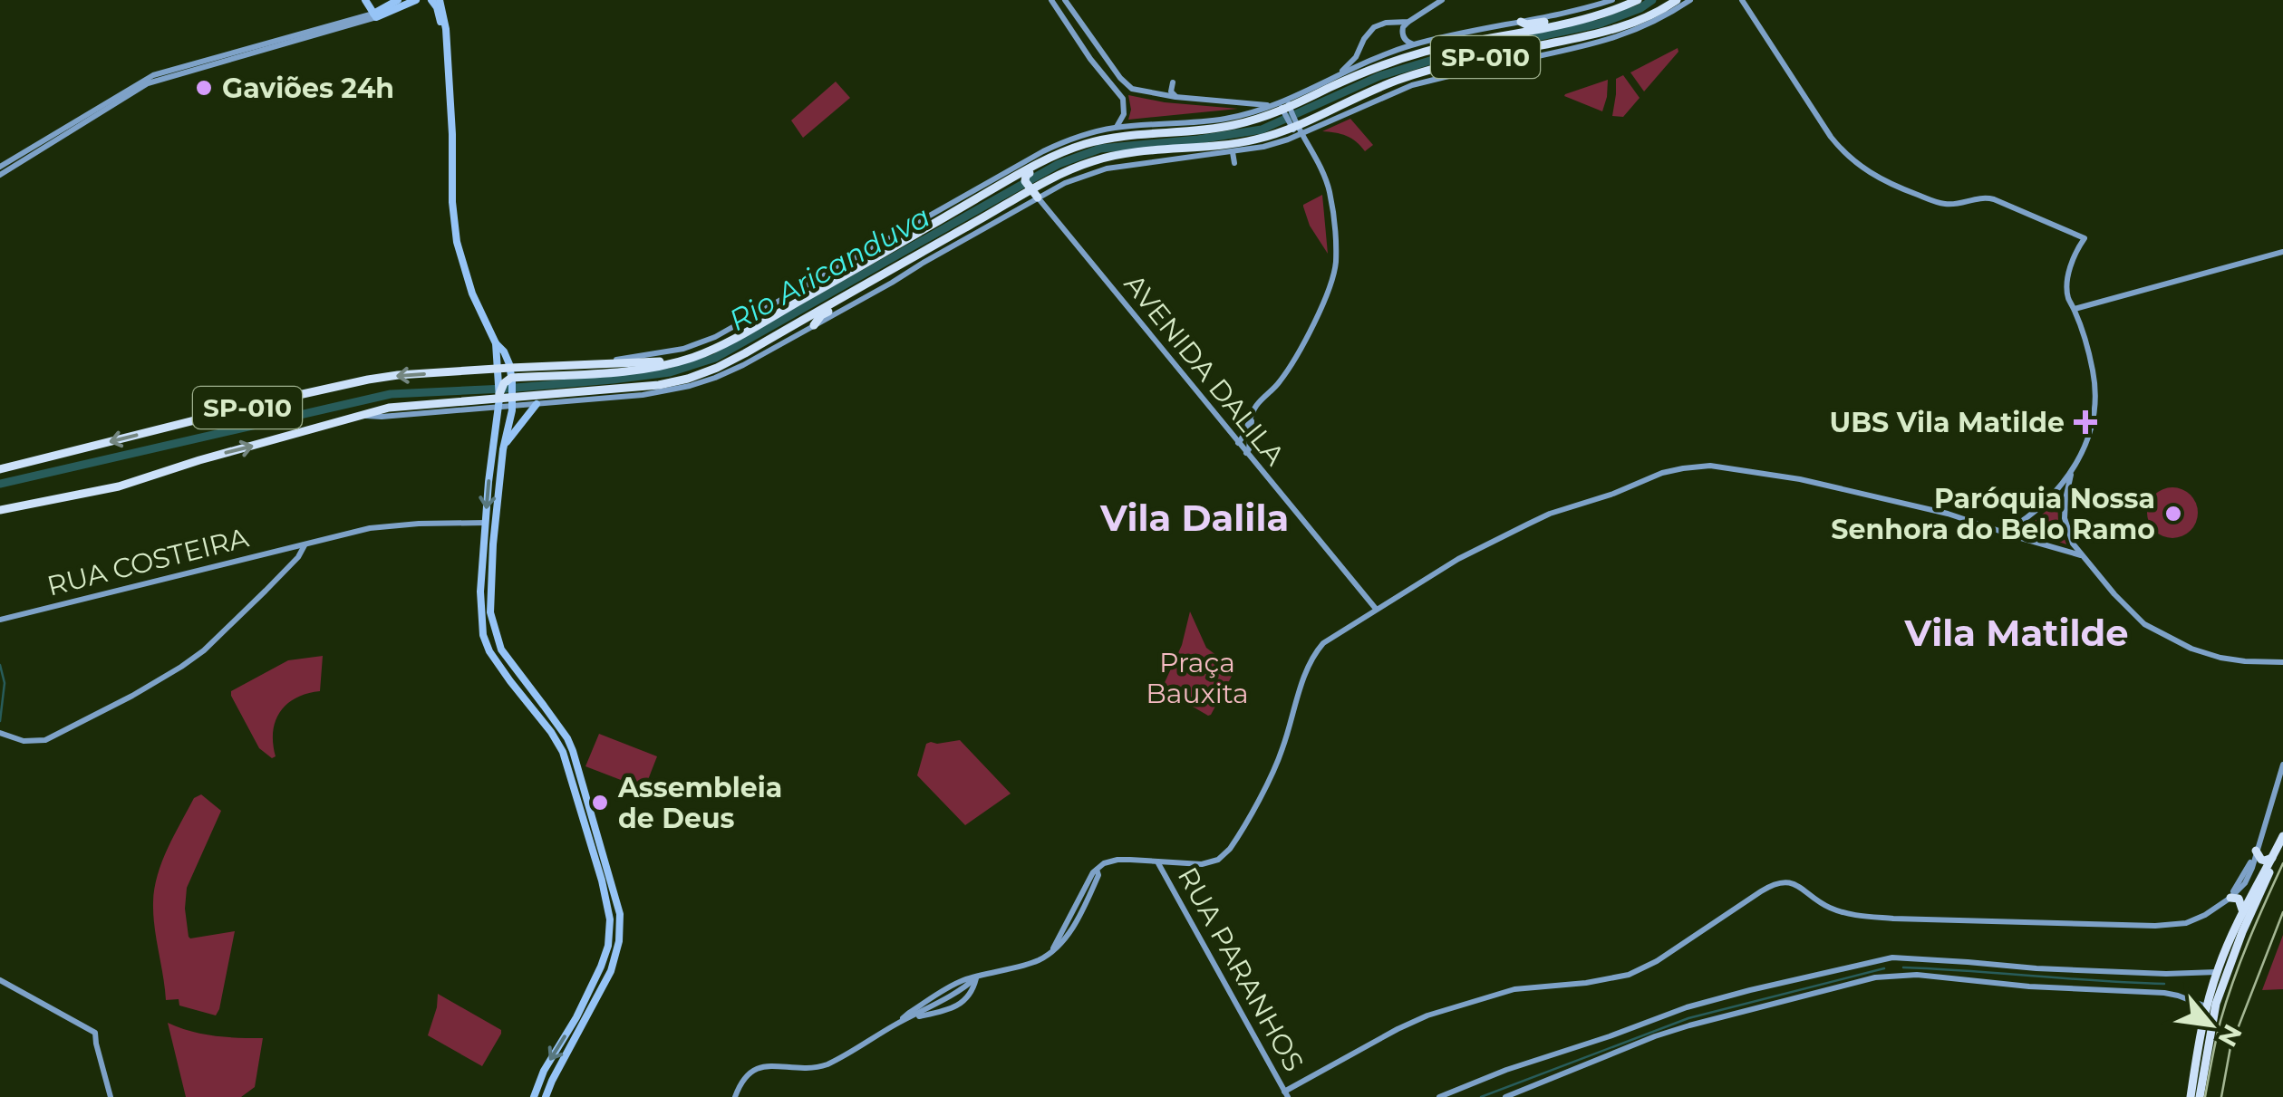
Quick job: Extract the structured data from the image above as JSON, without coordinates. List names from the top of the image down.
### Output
{
  "streets": {
    "highway": ["SP-010"],
    "street": ["AVENIDA DALILA", "RUA COSTEIRA", "RUA PARANHOS"]
  },
  "crossings": [
    ["SP-010", "AVENIDA DALILA"]
  ],
  "districts": ["Vila Dalila", "Vila Matilde"],
  "water": ["Rio Aricanduva"],
  "parks": ["Praça Bauxita"],
  "places": {
    "other": ["Gaviões 24h", "Paróquia Nossa Senhora do Belo Ramo", "Assembleia de Deus"],
    "health": ["UBS Vila Matilde"]
  },
  "north": "bottom right"
}
